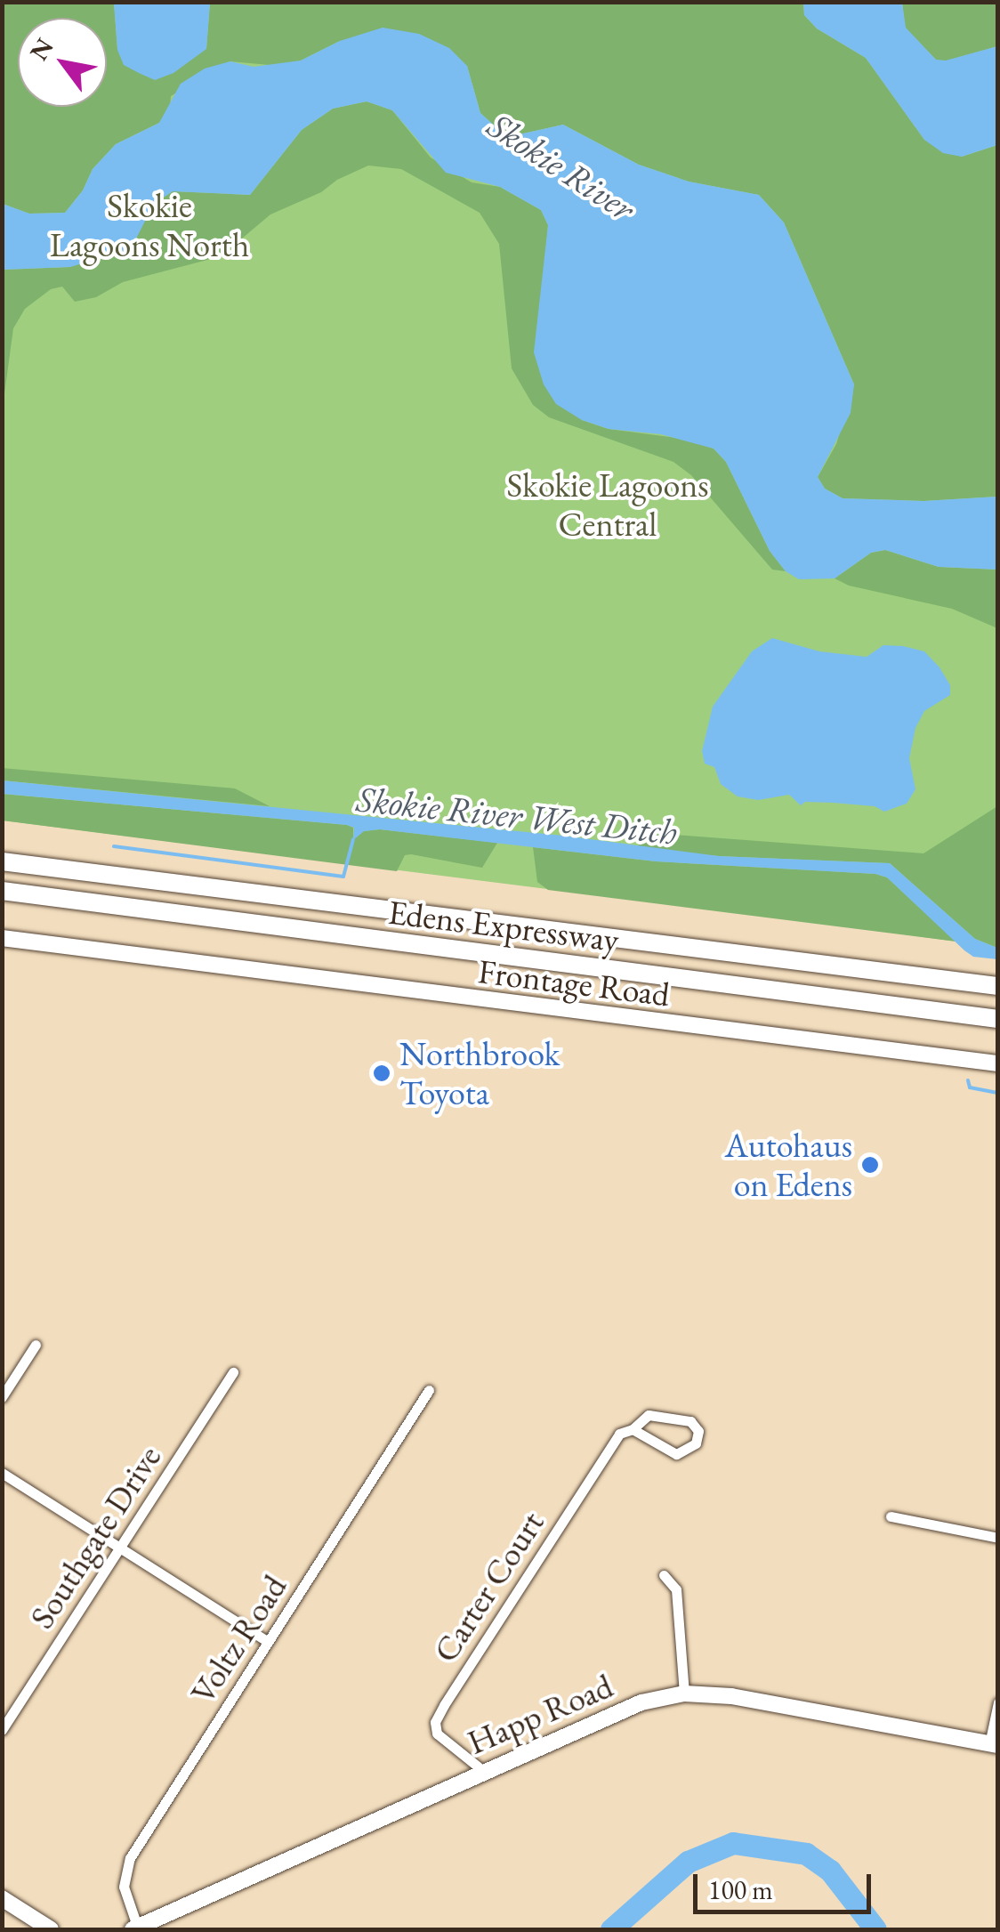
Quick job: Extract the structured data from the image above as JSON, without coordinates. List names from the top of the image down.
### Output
{
  "streets": {
    "highway": ["Edens Expressway"],
    "main road": ["Frontage Road", "Happ Road"],
    "street": ["Southgate Drive", "Carter Court", "Voltz Road"]
  },
  "crossings": [
    ["Carter Court", "Happ Road"],
    ["Voltz Road", "Happ Road"]
  ],
  "water": ["Skokie River", "Skokie River West Ditch"],
  "parks": ["Skokie Lagoons North", "Skokie Lagoons Central"],
  "places": ["Northbrook Toyota", "Autohaus on Edens"],
  "scale_bar": "100 m",
  "north": "top left"
}
